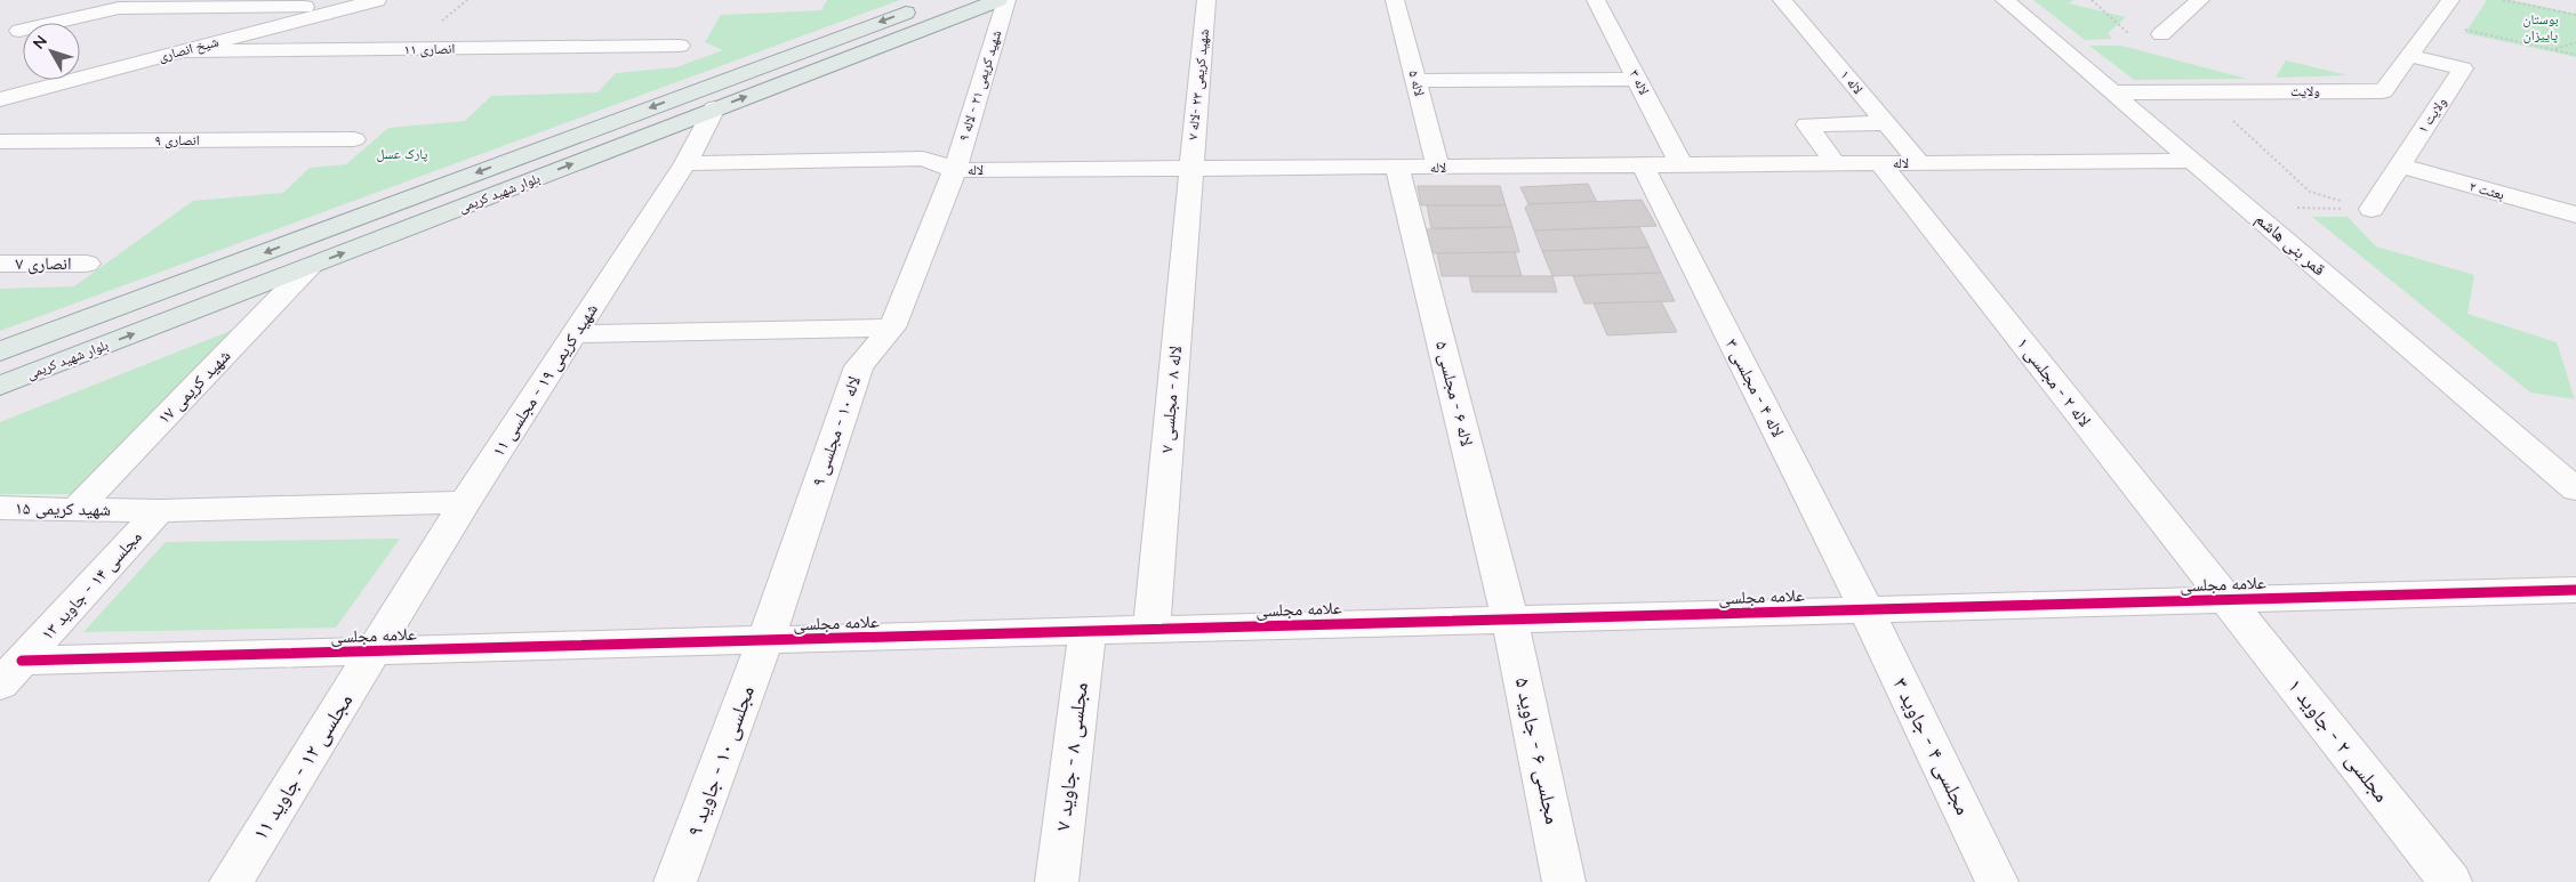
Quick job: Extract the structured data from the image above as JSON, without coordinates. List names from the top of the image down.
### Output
{
  "streets": {
    "main road": ["بلوار شهید کریمی"],
    "street": [
      "شیخ انصاری",
      "انصاری ۱۱",
      "لاله ۳",
      "لاله ۱",
      "لاله ۵",
      "شهید کریمی ۲۳ -لاله ۷",
      "شهید کریمی ۲۱ - لاله ۹",
      "ولایت",
      "ولایت ۱",
      "انصاری ۹",
      "لاله",
      "بعثت ۲",
      "قمر بنی هاشم",
      "انصاری ۷",
      "شهید کریمی ۱۹ - مجلسی ۱۱",
      "لاله ۲ - مجلسی ۱",
      "شهید کریمی ۱۷",
      "لاله ۴ - مجلسی ۳",
      "لاله ۶ - مجلسی ۵",
      "لاله ۸ - مجلسی ۷",
      "لاله ۱۰ - مجلسی ۹",
      "شهید کریمی ۱۵",
      "علامه مجلسی",
      "مجلسی ۱۴ - جاوید ۱۳",
      "مجلسی ۲ - جاوید ۱",
      "مجلسی ۴ - جاوید ۳",
      "مجلسی ۶ - جاوید ۵",
      "مجلسی ۸ - جاوید ۷",
      "مجلسی ۱۰ - جاوید ۹",
      "مجلسی ۱۲ - جاوید ۱۱"
    ]
  },
  "crossings": [
    ["شیخ انصاری", "انصاری ۱۱"],
    ["لاله ۳", "لاله"],
    ["لاله ۱", "لاله"],
    ["لاله ۵", "لاله"],
    ["شهید کریمی ۲۳ -لاله ۷", "لاله"],
    ["شهید کریمی ۲۳ -لاله ۷", "لاله ۸ - مجلسی ۷"],
    ["شهید کریمی ۲۱ - لاله ۹", "لاله"],
    ["شهید کریمی ۲۱ - لاله ۹", "لاله ۱۰ - مجلسی ۹"],
    ["ولایت", "ولایت ۱"],
    ["ولایت", "قمر بنی هاشم"],
    ["ولایت ۱", "بعثت ۲"],
    ["لاله", "قمر بنی هاشم"],
    ["لاله", "شهید کریمی ۱۹ - مجلسی ۱۱"],
    ["لاله", "لاله ۲ - مجلسی ۱"],
    ["لاله", "لاله ۴ - مجلسی ۳"],
    ["لاله", "لاله ۶ - مجلسی ۵"],
    ["لاله", "لاله ۸ - مجلسی ۷"],
    ["لاله", "لاله ۱۰ - مجلسی ۹"],
    ["بلوار شهید کریمی", "شهید کریمی ۱۹ - مجلسی ۱۱"],
    ["بلوار شهید کریمی", "شهید کریمی ۱۷"],
    ["شهید کریمی ۱۹ - مجلسی ۱۱", "شهید کریمی ۱۵"],
    ["شهید کریمی ۱۹ - مجلسی ۱۱", "علامه مجلسی"],
    ["شهید کریمی ۱۹ - مجلسی ۱۱", "مجلسی ۱۲ - جاوید ۱۱"],
    ["لاله ۲ - مجلسی ۱", "علامه مجلسی"],
    ["لاله ۲ - مجلسی ۱", "مجلسی ۲ - جاوید ۱"],
    ["شهید کریمی ۱۷", "شهید کریمی ۱۵"],
    ["لاله ۴ - مجلسی ۳", "علامه مجلسی"],
    ["لاله ۴ - مجلسی ۳", "مجلسی ۴ - جاوید ۳"],
    ["لاله ۶ - مجلسی ۵", "علامه مجلسی"],
    ["لاله ۶ - مجلسی ۵", "مجلسی ۶ - جاوید ۵"],
    ["لاله ۸ - مجلسی ۷", "علامه مجلسی"],
    ["لاله ۱۰ - مجلسی ۹", "علامه مجلسی"],
    ["لاله ۱۰ - مجلسی ۹", "مجلسی ۱۰ - جاوید ۹"],
    ["شهید کریمی ۱۵", "مجلسی ۱۴ - جاوید ۱۳"],
    ["علامه مجلسی", "مجلسی ۱۴ - جاوید ۱۳"],
    ["علامه مجلسی", "مجلسی ۲ - جاوید ۱"],
    ["علامه مجلسی", "مجلسی ۴ - جاوید ۳"],
    ["علامه مجلسی", "مجلسی ۶ - جاوید ۵"],
    ["علامه مجلسی", "مجلسی ۸ - جاوید ۷"],
    ["علامه مجلسی", "مجلسی ۱۰ - جاوید ۹"],
    ["علامه مجلسی", "مجلسی ۱۲ - جاوید ۱۱"]
  ],
  "parks": ["بوستان پاییزان", "پارک عسل"],
  "north": "top left"
}
